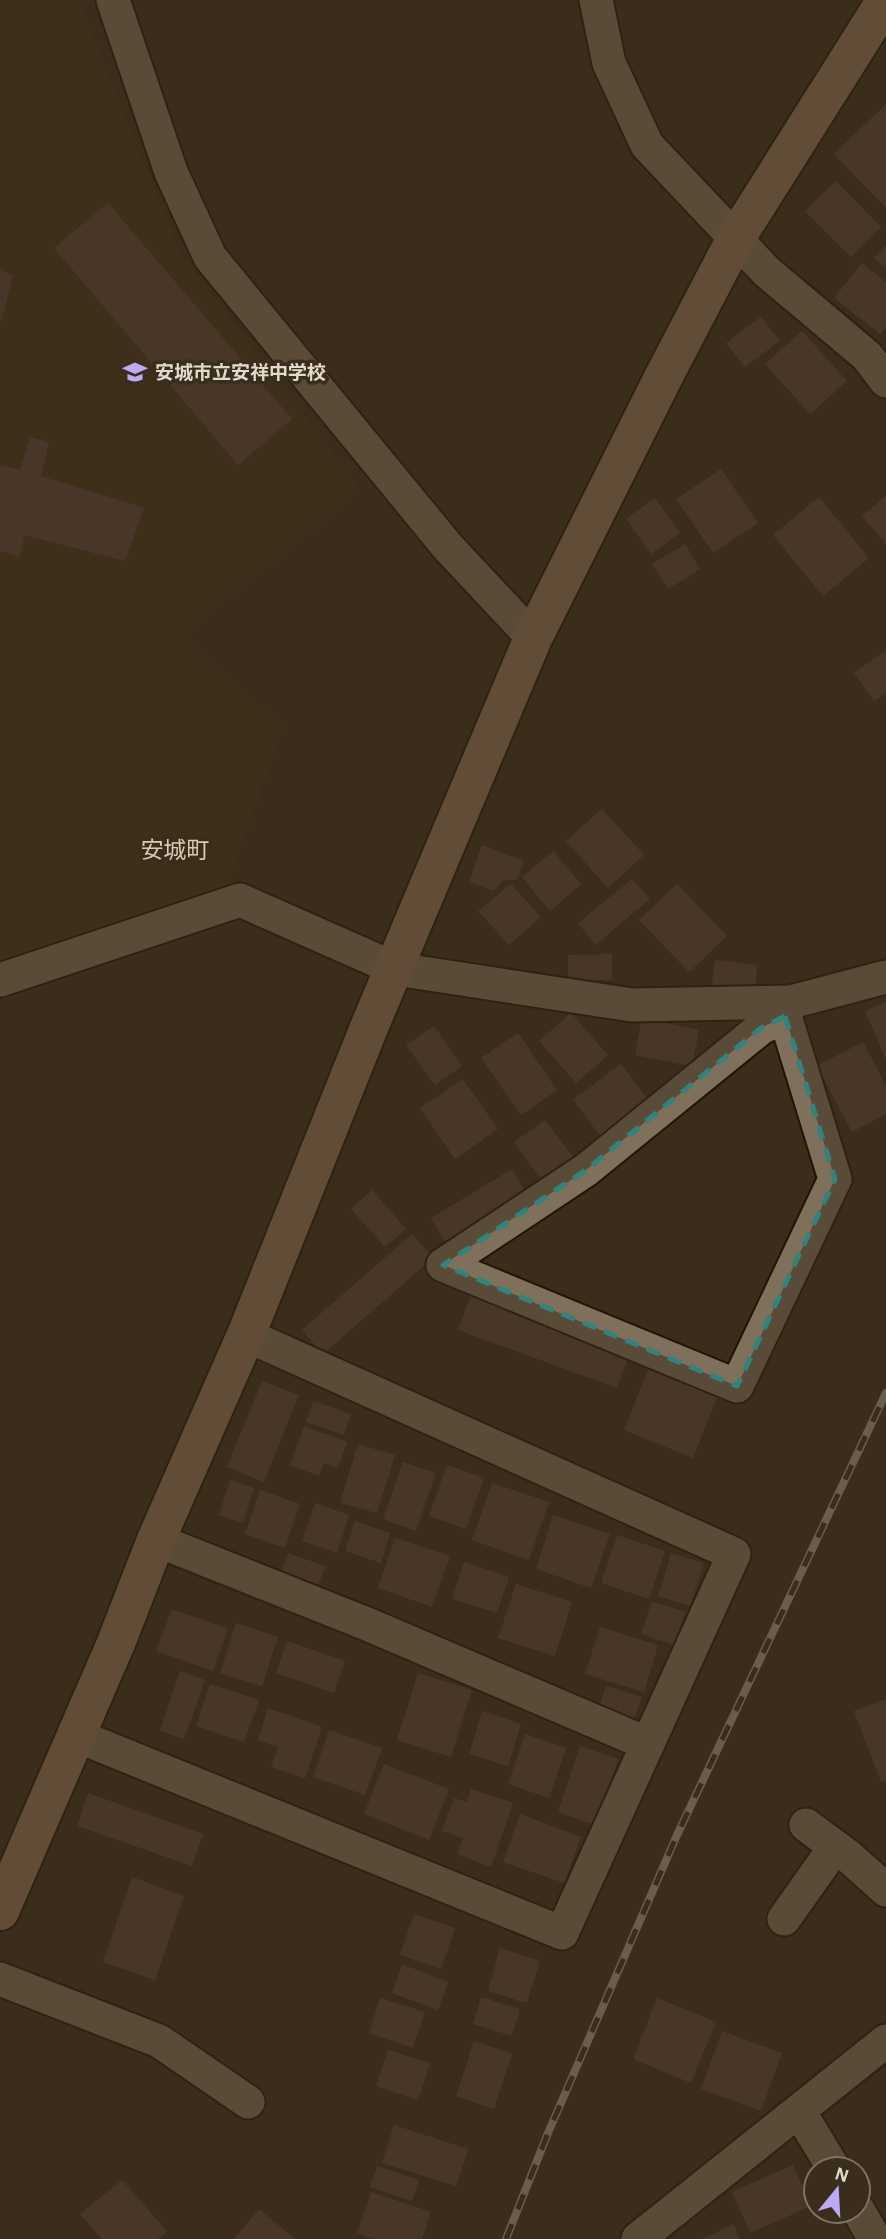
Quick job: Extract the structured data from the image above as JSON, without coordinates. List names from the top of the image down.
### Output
{
  "districts": ["安城町"],
  "places": {
    "school or university": ["安城市立安祥中学校"]
  },
  "north": "top"
}
